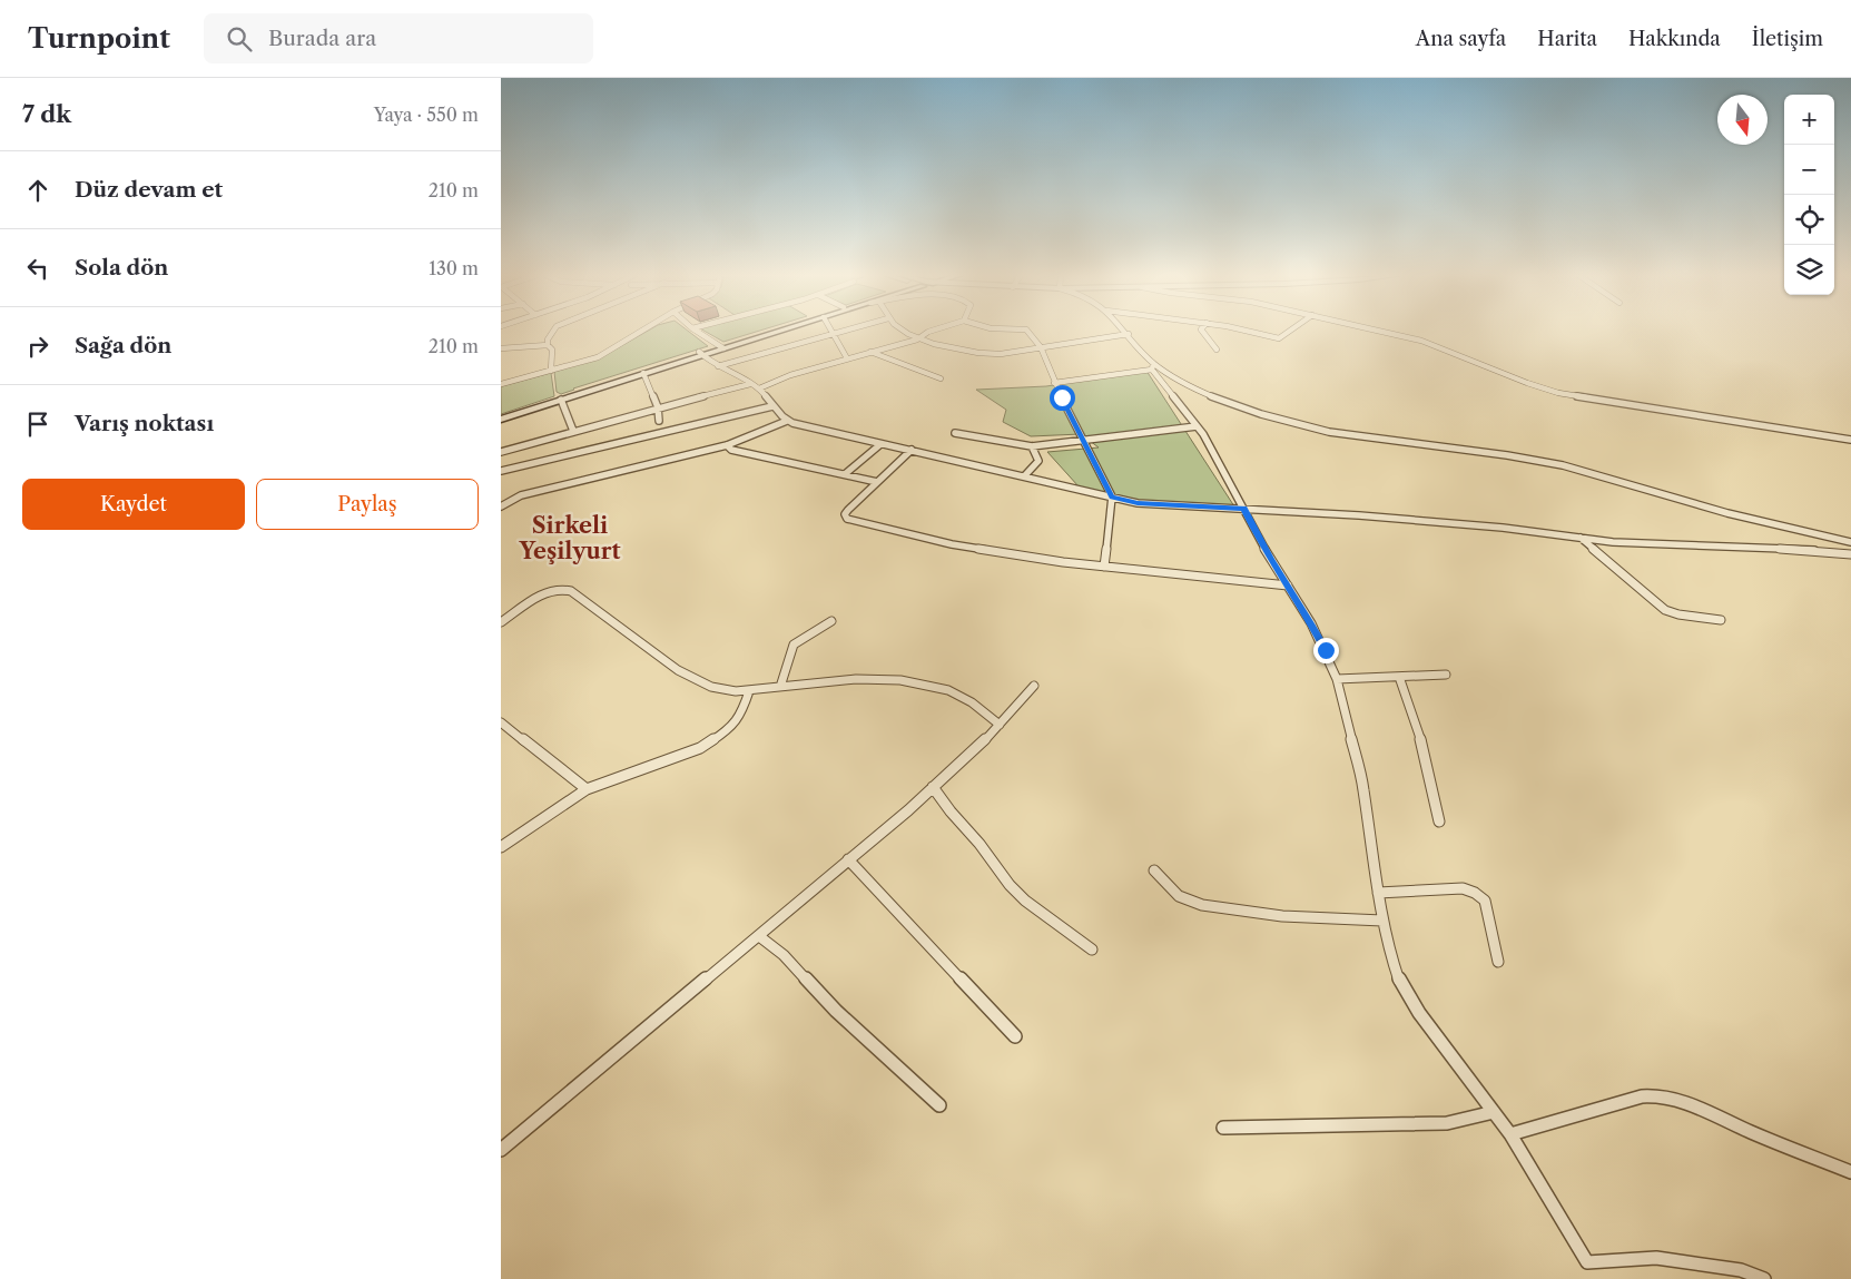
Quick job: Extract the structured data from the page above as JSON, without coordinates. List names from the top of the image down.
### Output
{
  "districts": ["Sirkeli Yeşilyurt"],
  "north": "bottom",
  "page": {
    "header": "Turnpoint",
    "search": "Burada ara",
    "nav": [
      "Ana sayfa",
      "Harita",
      "Hakkında",
      "İletişim"
    ],
    "heading": ["7 dk", "Yaya · 550 m"],
    "map_buttons": ["+", "−"],
    "list": [
      ["Düz devam et", "210 m"],
      ["Sola dön", "130 m"],
      ["Sağa dön", "210 m"],
      "Varış noktası"
    ],
    "buttons": ["Kaydet", "Paylaş"]
  }
}
